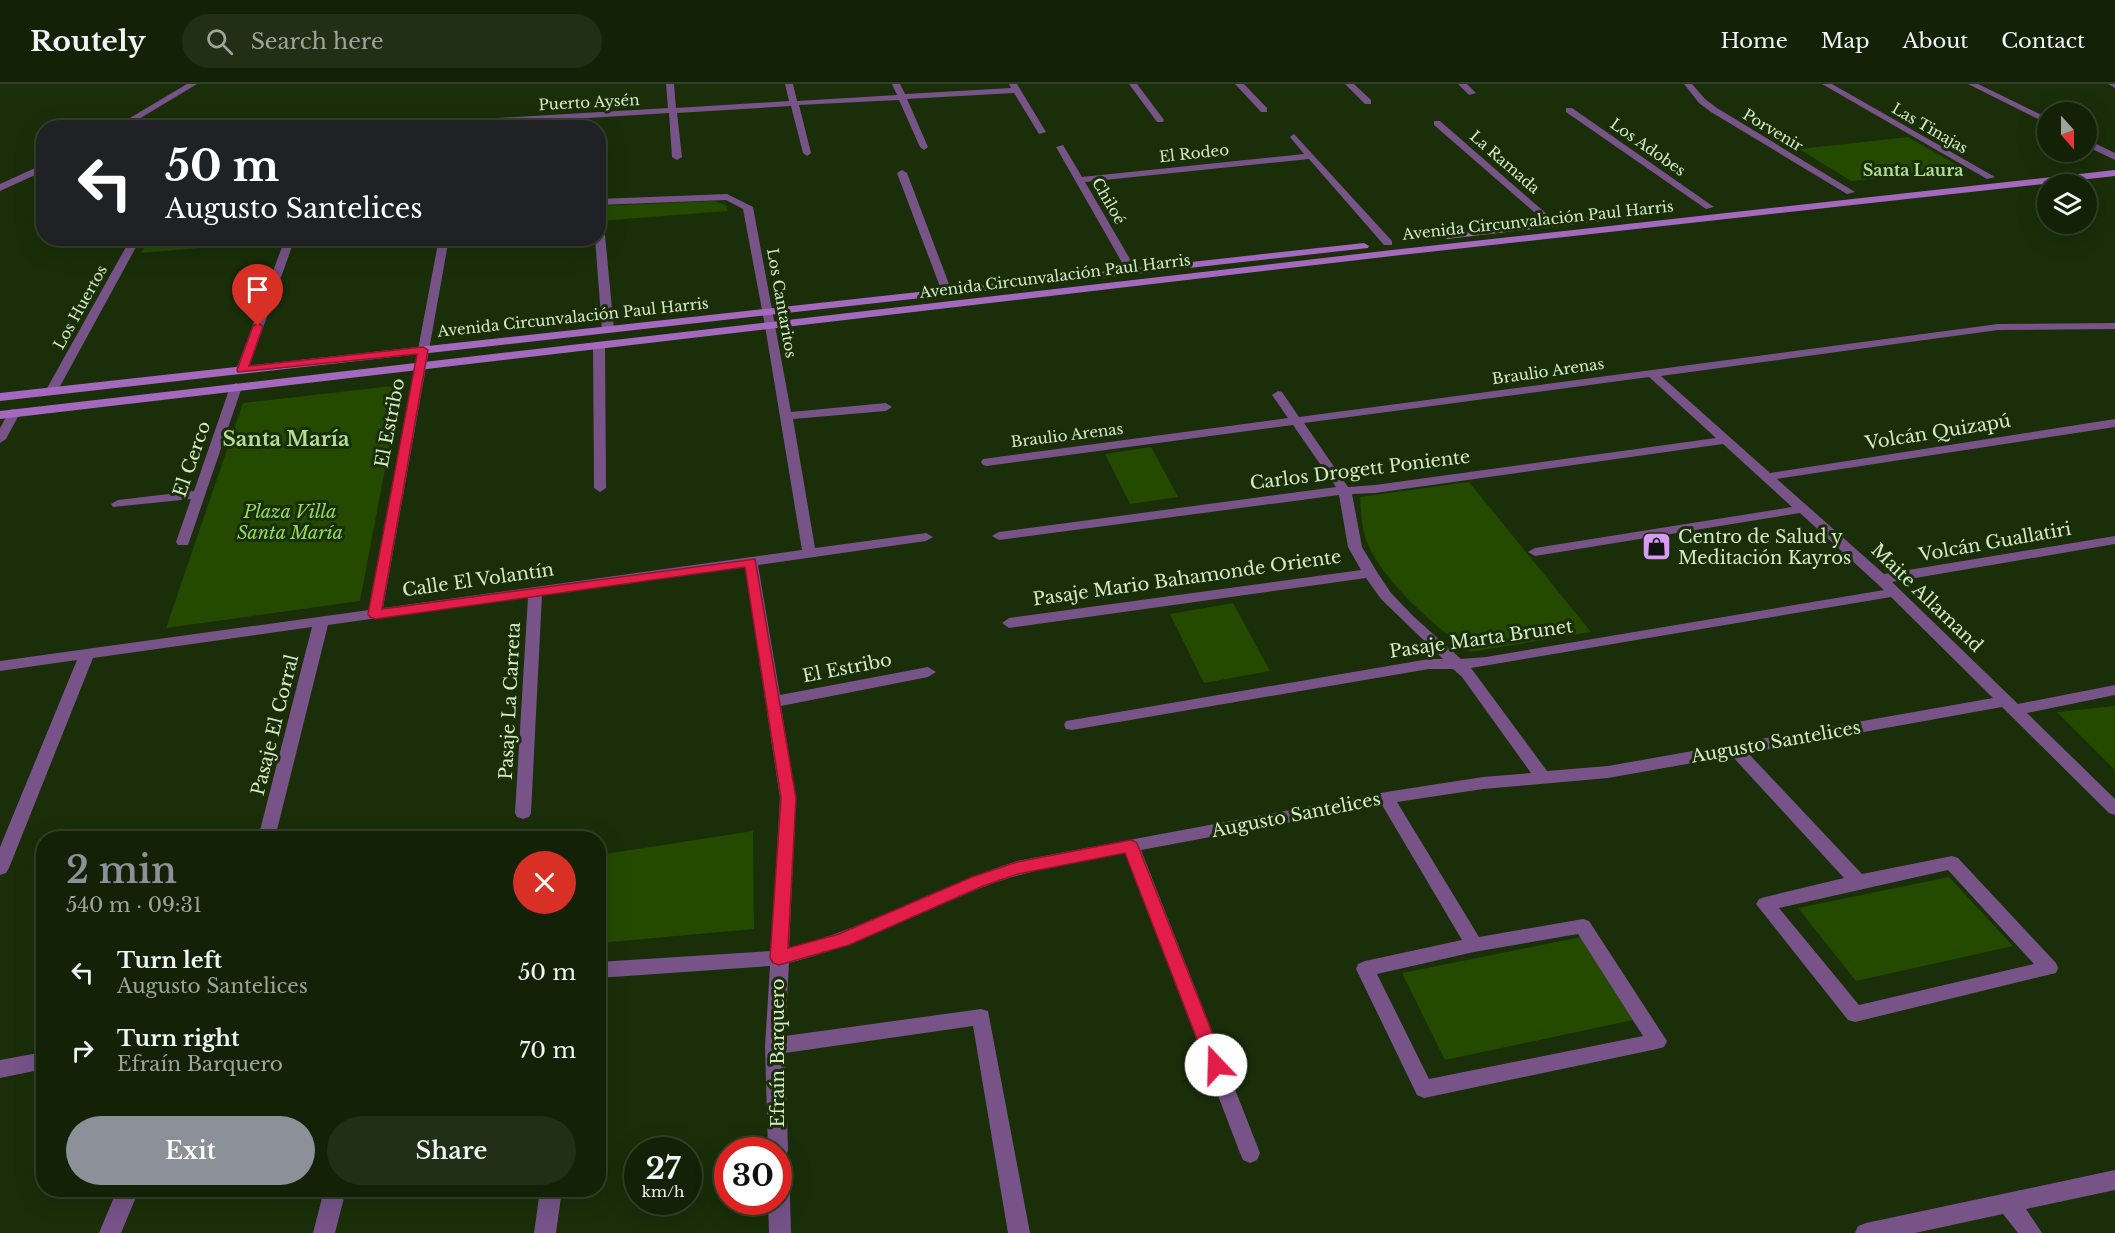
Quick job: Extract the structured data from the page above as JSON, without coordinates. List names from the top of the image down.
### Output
{
  "streets": {
    "main road": ["Avenida Circunvalación Paul Harris"],
    "street": [
      "Puerto Aysén",
      "Las Tinajas",
      "Porvenir",
      "Los Adobes",
      "El Rodeo",
      "La Ramada",
      "Chiloé",
      "Los Cantaritos",
      "Los Huertos",
      "Braulio Arenas",
      "El Estribo",
      "Volcán Quizapú",
      "El Cerco",
      "Carlos Drogett Poniente",
      "Volcán Guallatiri",
      "Pasaje Mario Bahamonde Oriente",
      "Calle El Volantín",
      "Maite Allamand",
      "Pasaje Marta Brunet",
      "Pasaje La Carreta",
      "Pasaje El Corral",
      "Augusto Santelices",
      "Efraín Barquero"
    ]
  },
  "crossings": [
    ["Las Tinajas", "Avenida Circunvalación Paul Harris"],
    ["Porvenir", "Avenida Circunvalación Paul Harris"],
    ["Los Adobes", "Avenida Circunvalación Paul Harris"],
    ["El Rodeo", "Chiloé"],
    ["La Ramada", "Avenida Circunvalación Paul Harris"],
    ["Chiloé", "Avenida Circunvalación Paul Harris"],
    ["Avenida Circunvalación Paul Harris", "Los Cantaritos"],
    ["Avenida Circunvalación Paul Harris", "Los Huertos"],
    ["Avenida Circunvalación Paul Harris", "El Estribo"],
    ["Avenida Circunvalación Paul Harris", "El Cerco"],
    ["Los Cantaritos", "Calle El Volantín"],
    ["Braulio Arenas", "Maite Allamand"],
    ["El Estribo", "Calle El Volantín"],
    ["El Estribo", "Efraín Barquero"],
    ["Volcán Quizapú", "Maite Allamand"],
    ["Carlos Drogett Poniente", "Maite Allamand"],
    ["Volcán Guallatiri", "Maite Allamand"],
    ["Calle El Volantín", "Pasaje La Carreta"],
    ["Calle El Volantín", "Pasaje El Corral"],
    ["Calle El Volantín", "Efraín Barquero"],
    ["Maite Allamand", "Pasaje Marta Brunet"],
    ["Maite Allamand", "Augusto Santelices"],
    ["Augusto Santelices", "Efraín Barquero"]
  ],
  "districts": ["Santa Laura", "Santa María"],
  "parks": ["Plaza Villa Santa María"],
  "places": {
    "shop": ["Centro de Salud y Meditación Kayros"]
  },
  "north": "bottom",
  "page": {
    "header": "Routely",
    "search": "Search here",
    "nav": [
      "Home",
      "Map",
      "About",
      "Contact"
    ],
    "turn": ["50 m", "Augusto Santelices"],
    "heading": ["2 min", "540 m · 09:31"],
    "list": [
      {
        "name": "Turn left",
        "note": "Augusto Santelices",
        "value": "50 m"
      },
      {
        "name": "Turn right",
        "note": "Efraín Barquero",
        "value": "70 m"
      }
    ],
    "buttons": ["Exit", "Share"],
    "speed": "27 km/h",
    "limit": "30"
  }
}
